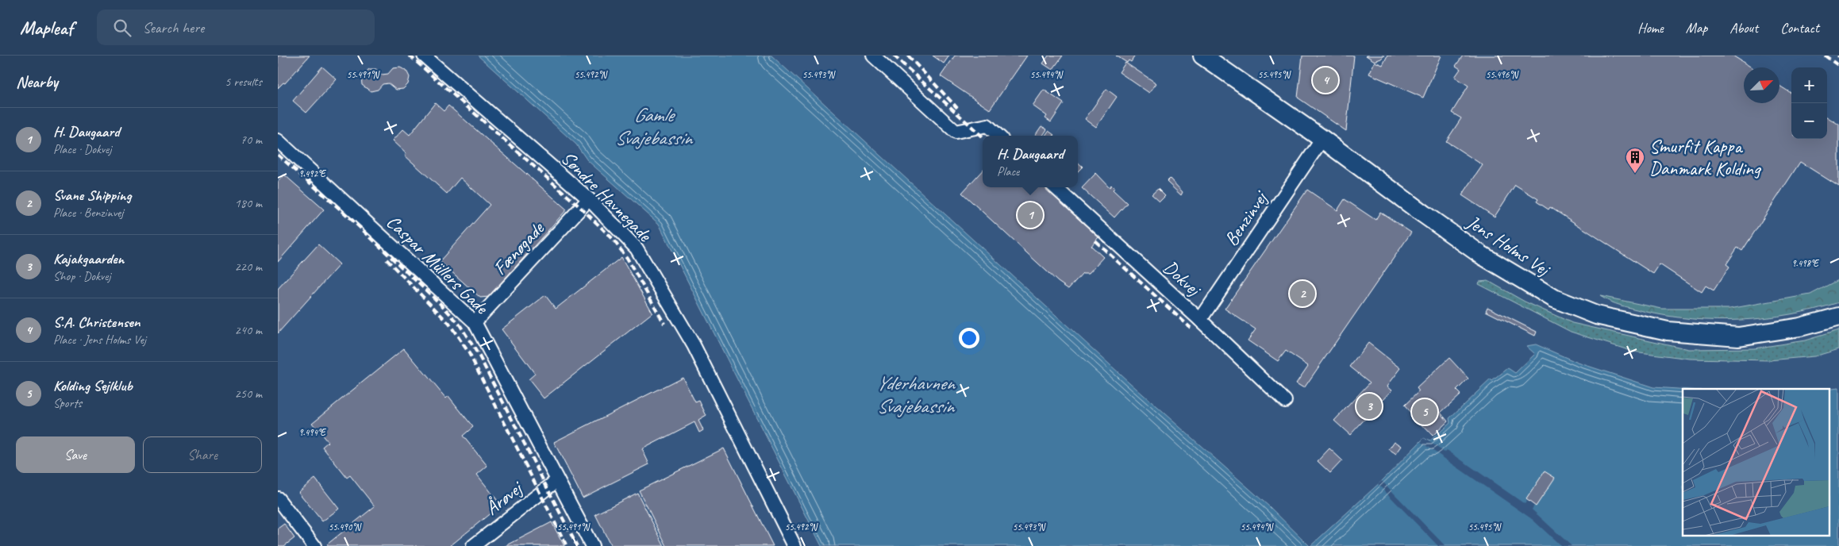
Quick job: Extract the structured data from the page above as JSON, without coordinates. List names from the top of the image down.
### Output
{
  "streets": {
    "main road": ["Jens Holms Vej"],
    "street": [
      "Søndre Havnegade",
      "Benzinvej",
      "Fænøgade",
      "Caspar Müllers Gade",
      "Dokvej",
      "Årøvej"
    ]
  },
  "crossings": [
    ["Søndre Havnegade", "Fænøgade"],
    ["Benzinvej", "Jens Holms Vej"],
    ["Benzinvej", "Dokvej"],
    ["Fænøgade", "Caspar Müllers Gade"],
    ["Caspar Müllers Gade", "Årøvej"]
  ],
  "water": ["Gamle Svajebassin", "Yderhavnen Svajebassin"],
  "places": {
    "building": ["Smurfit Kappa Danmark Kolding"]
  },
  "north": "top right",
  "page": {
    "header": "Mapleaf",
    "search": "Search here",
    "nav": [
      "Home",
      "Map",
      "About",
      "Contact"
    ],
    "heading": ["Nearby", "5 results"],
    "pins": [
      "4",
      "1",
      "2",
      "3",
      "5"
    ],
    "map_buttons": ["+", "−"],
    "list": [
      {
        "mark": "1",
        "name": "H. Daugaard",
        "note": "Place · Dokvej",
        "value": "70 m"
      },
      {
        "mark": "2",
        "name": "Svane Shipping",
        "note": "Place · Benzinvej",
        "value": "180 m"
      },
      {
        "mark": "3",
        "name": "Kajakgaarden",
        "note": "Shop · Dokvej",
        "value": "220 m"
      },
      {
        "mark": "4",
        "name": "S.A. Christensen",
        "note": "Place · Jens Holms Vej",
        "value": "240 m"
      },
      {
        "mark": "5",
        "name": "Kolding Sejlklub",
        "note": "Sports",
        "value": "250 m"
      }
    ],
    "popup": ["H. Daugaard", "Place"],
    "buttons": ["Save", "Share"]
  },
  "coordinates": [
    "55.491°N",
    "55.492°N",
    "55.493°N",
    "55.494°N",
    "55.495°N",
    "55.496°N",
    "9.492°E",
    "9.498°E",
    "9.494°E",
    "55.490°N"
  ]
}
